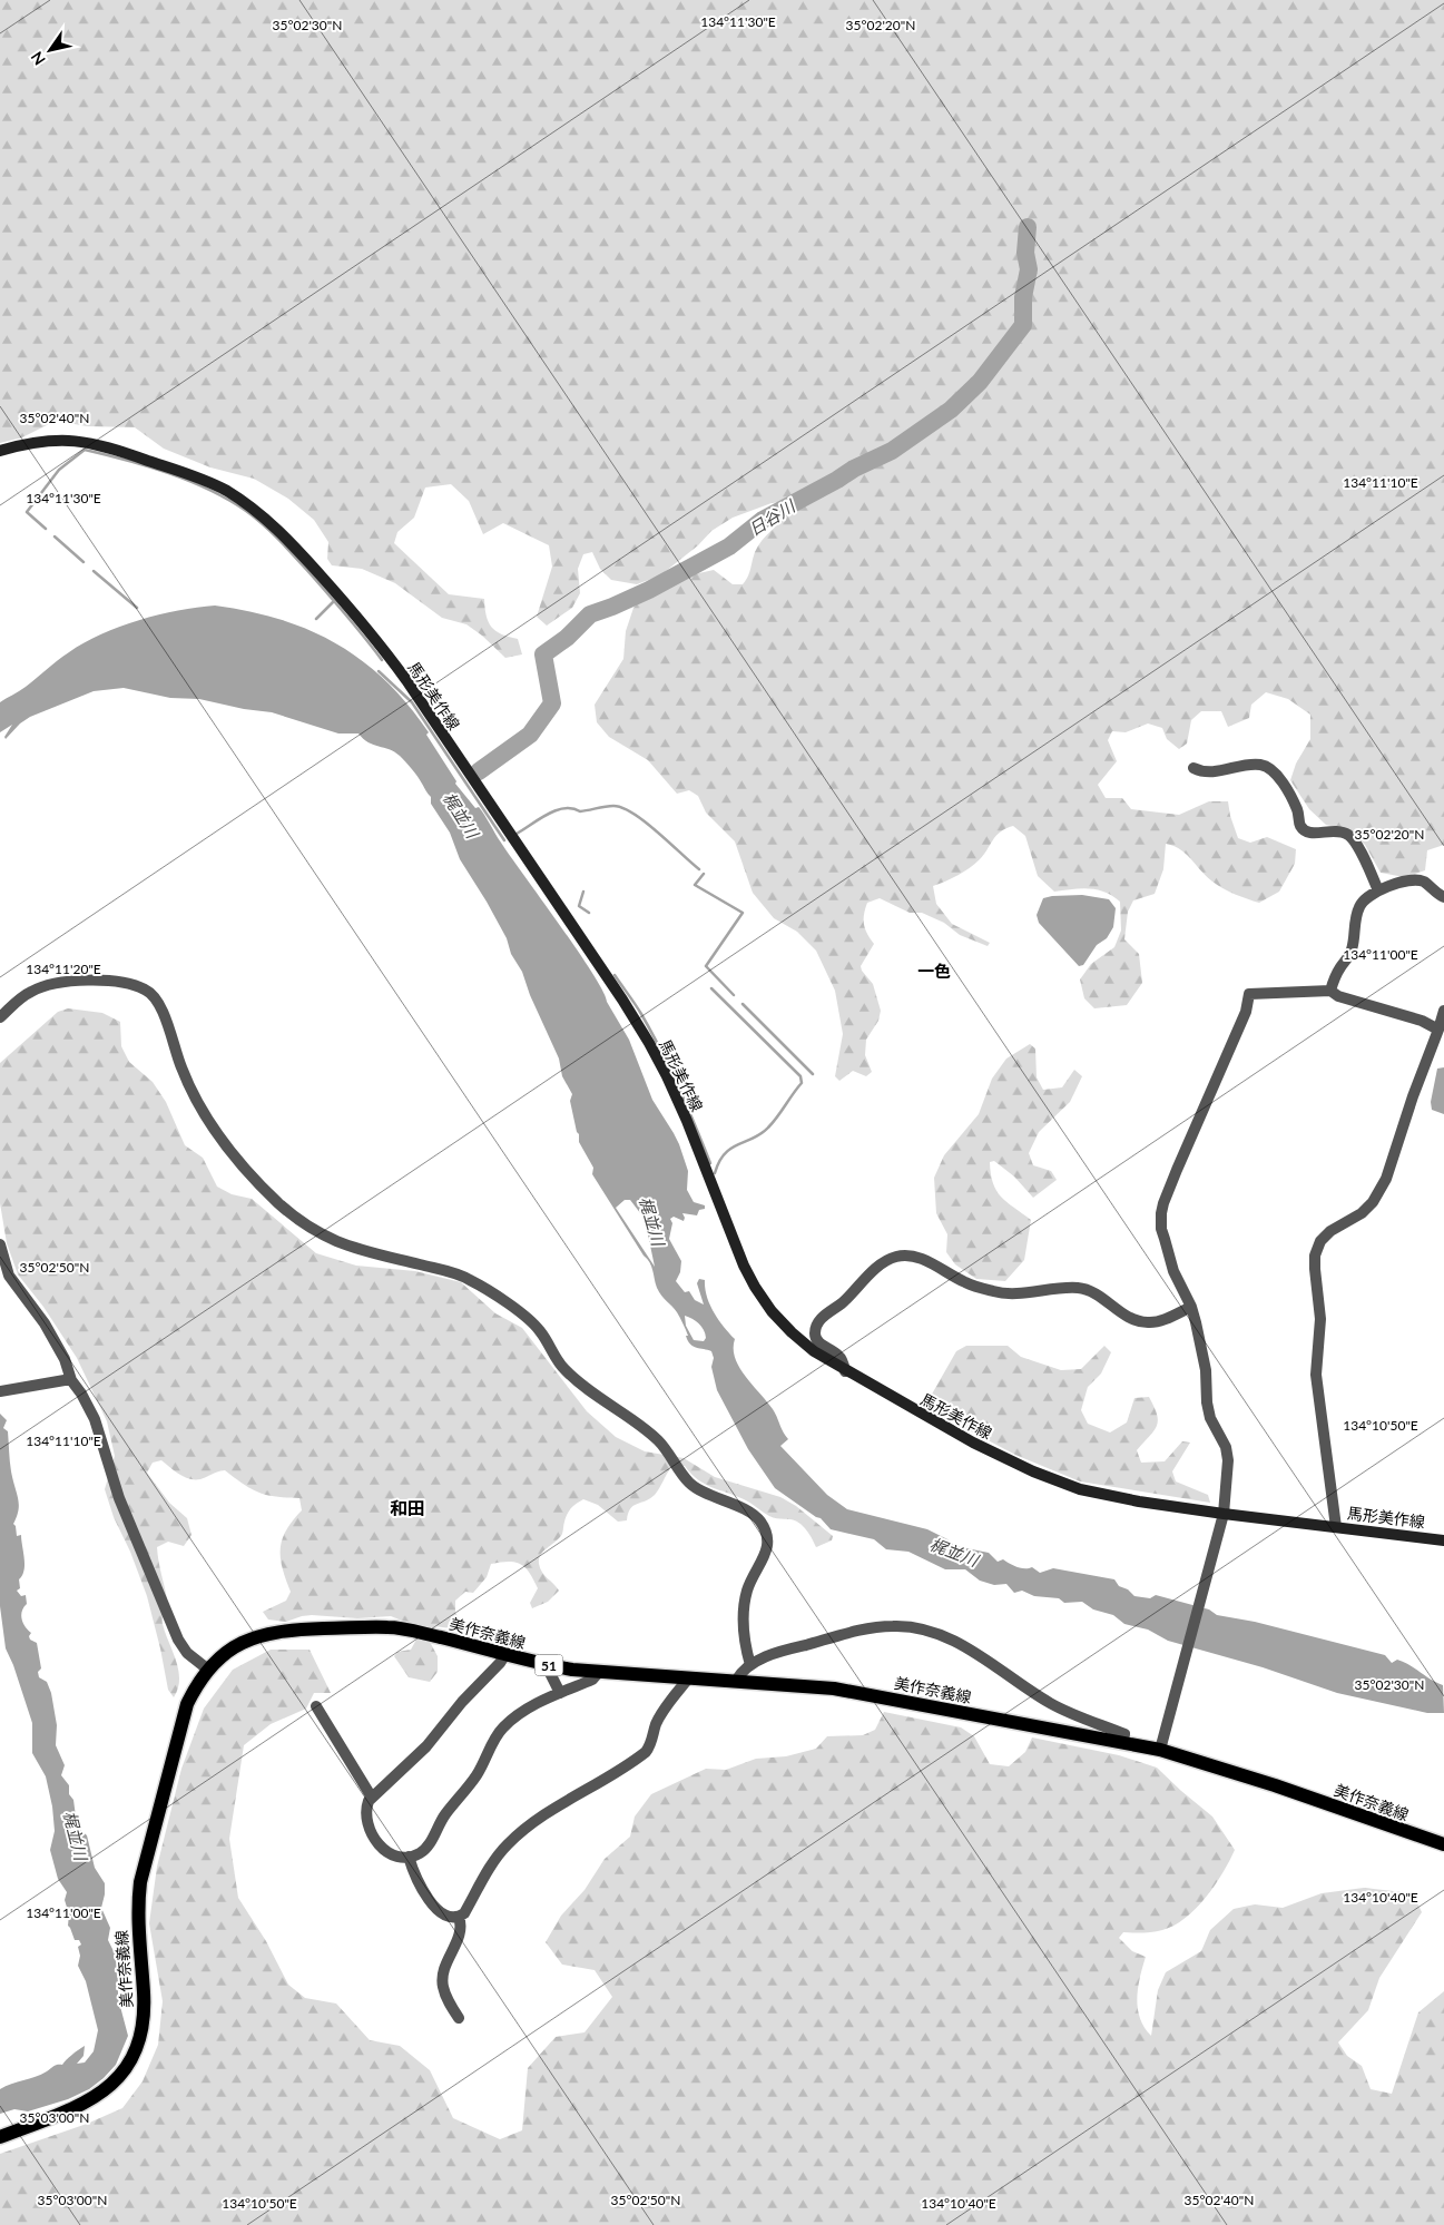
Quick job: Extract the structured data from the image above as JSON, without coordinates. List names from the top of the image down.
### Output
{
  "streets": {
    "main road": ["馬形美作線", "美作奈義線", "51"]
  },
  "districts": ["一色", "和田"],
  "water": ["日谷川", "梶並川"],
  "north": "bottom left",
  "coordinates": [
    "134°11'30\"E",
    "35°02'30\"N",
    "35°02'20\"N",
    "35°02'40\"N",
    "134°11'10\"E",
    "134°11'00\"E",
    "134°11'20\"E",
    "35°02'50\"N",
    "134°10'50\"E",
    "134°10'40\"E",
    "35°03'00\"N"
  ]
}
